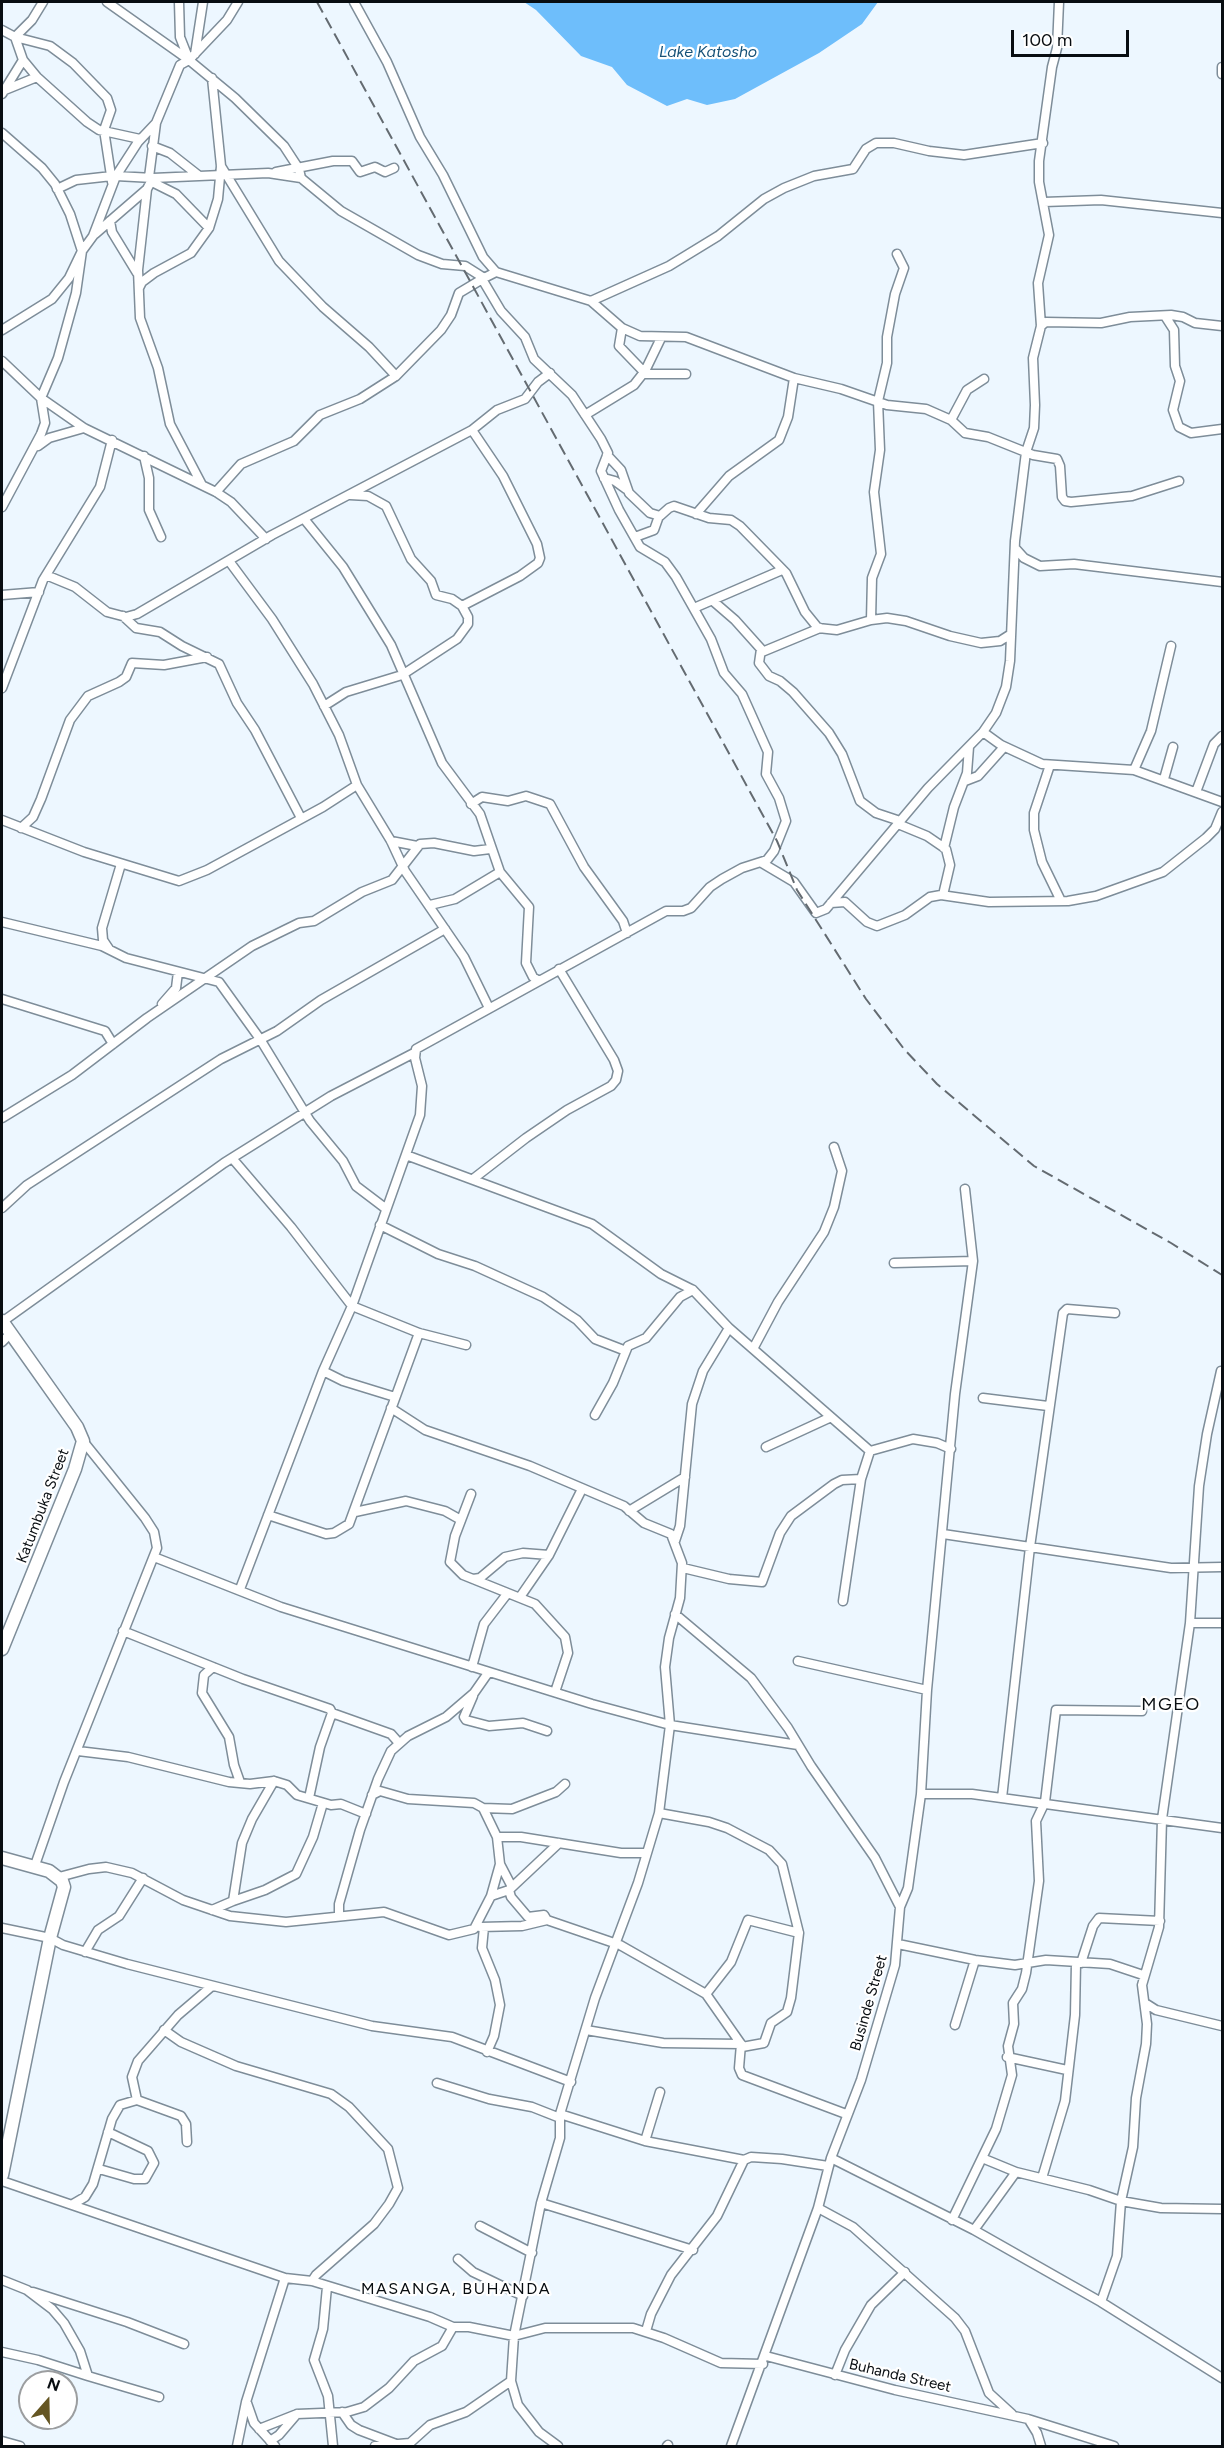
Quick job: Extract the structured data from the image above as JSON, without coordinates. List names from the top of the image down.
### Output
{
  "streets": {
    "main road": ["Katumbuka Street"],
    "street": ["Businde Street", "Buhanda Street"]
  },
  "crossings": [
    ["Businde Street", "Buhanda Street"]
  ],
  "districts": ["MGEO", "MASANGA, BUHANDA"],
  "water": ["Lake Katosho"],
  "scale_bar": "100 m",
  "north": "top"
}
